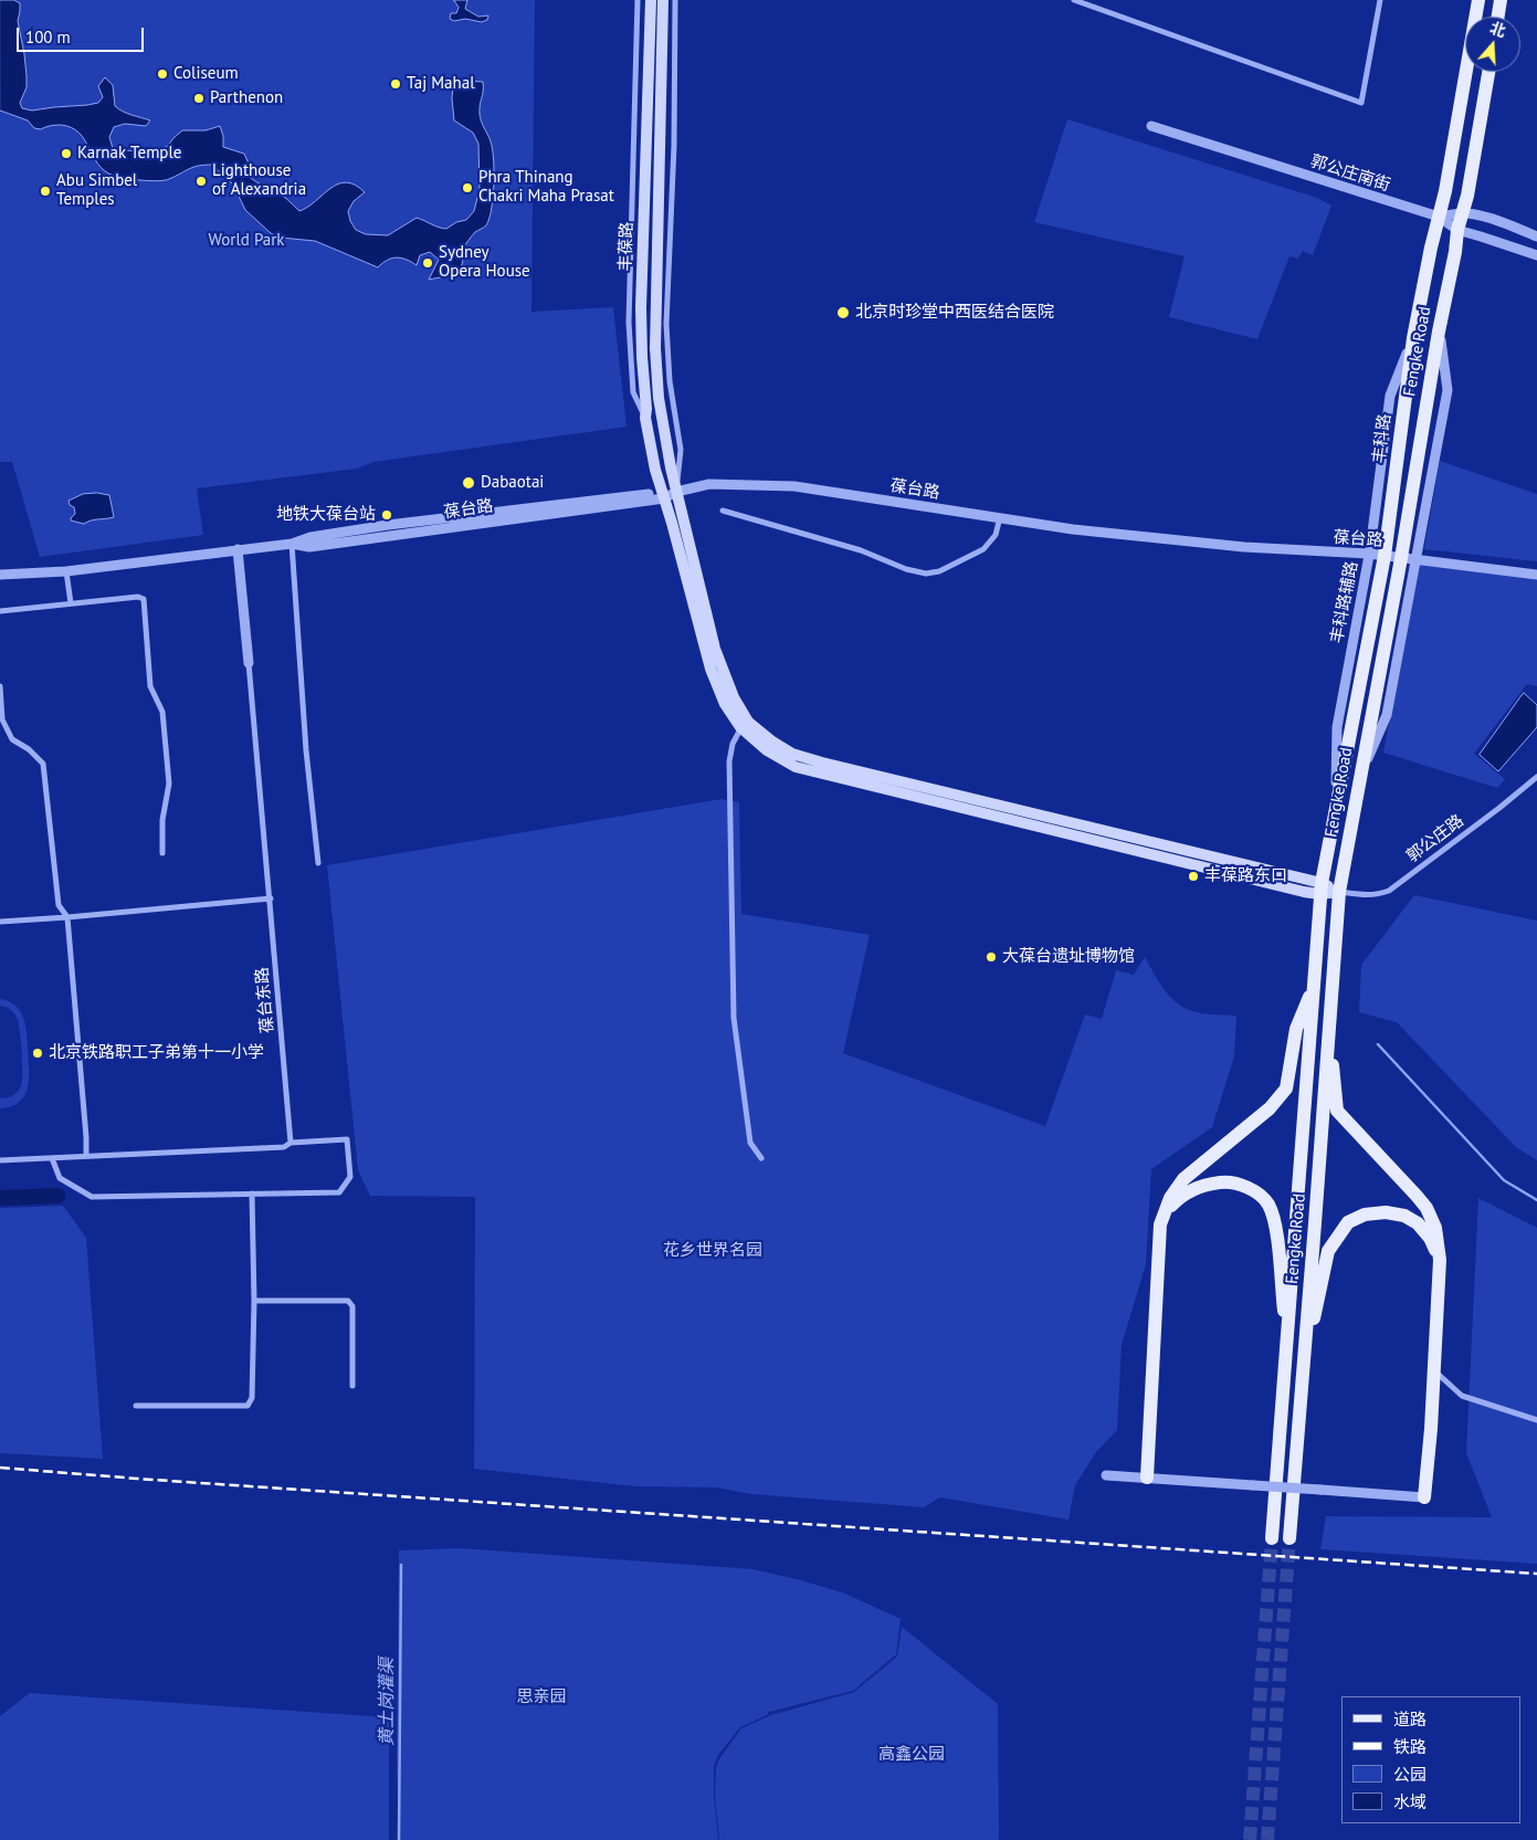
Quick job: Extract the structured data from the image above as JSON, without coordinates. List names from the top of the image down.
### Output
{
  "streets": {
    "main road": ["丰葆路", "Fengke Road", "丰科路"],
    "street": [
      "郭公庄南街",
      "葆台路",
      "丰科路辅路",
      "郭公庄路",
      "葆台东路"
    ]
  },
  "crossings": [
    ["郭公庄南街", "Fengke Road"],
    ["郭公庄南街", "丰科路"],
    ["丰葆路", "葆台路"],
    ["Fengke Road", "丰科路"],
    ["Fengke Road", "葆台路"],
    ["Fengke Road", "郭公庄路"],
    ["丰科路", "葆台路"],
    ["丰科路", "丰科路辅路"],
    ["葆台路", "丰科路辅路"]
  ],
  "water": ["黄土岗灌渠"],
  "parks": [
    "World Park",
    "花乡世界名园",
    "思亲园",
    "高鑫公园"
  ],
  "places": [
    "Coliseum",
    "Taj Mahal",
    "Parthenon",
    "Karnak Temple",
    "Lighthouse of Alexandria",
    "Phra Thinang Chakri Maha Prasat",
    "Abu Simbel Temples",
    "Sydney Opera House",
    "北京时珍堂中西医结合医院",
    "Dabaotai",
    "地铁大葆台站",
    "丰葆路东口",
    "大葆台遗址博物馆",
    "北京铁路职工子弟第十一小学"
  ],
  "legend": [
    "道路",
    "铁路",
    "公园",
    "水域"
  ],
  "scale_bar": "100 m",
  "north": "top"
}
